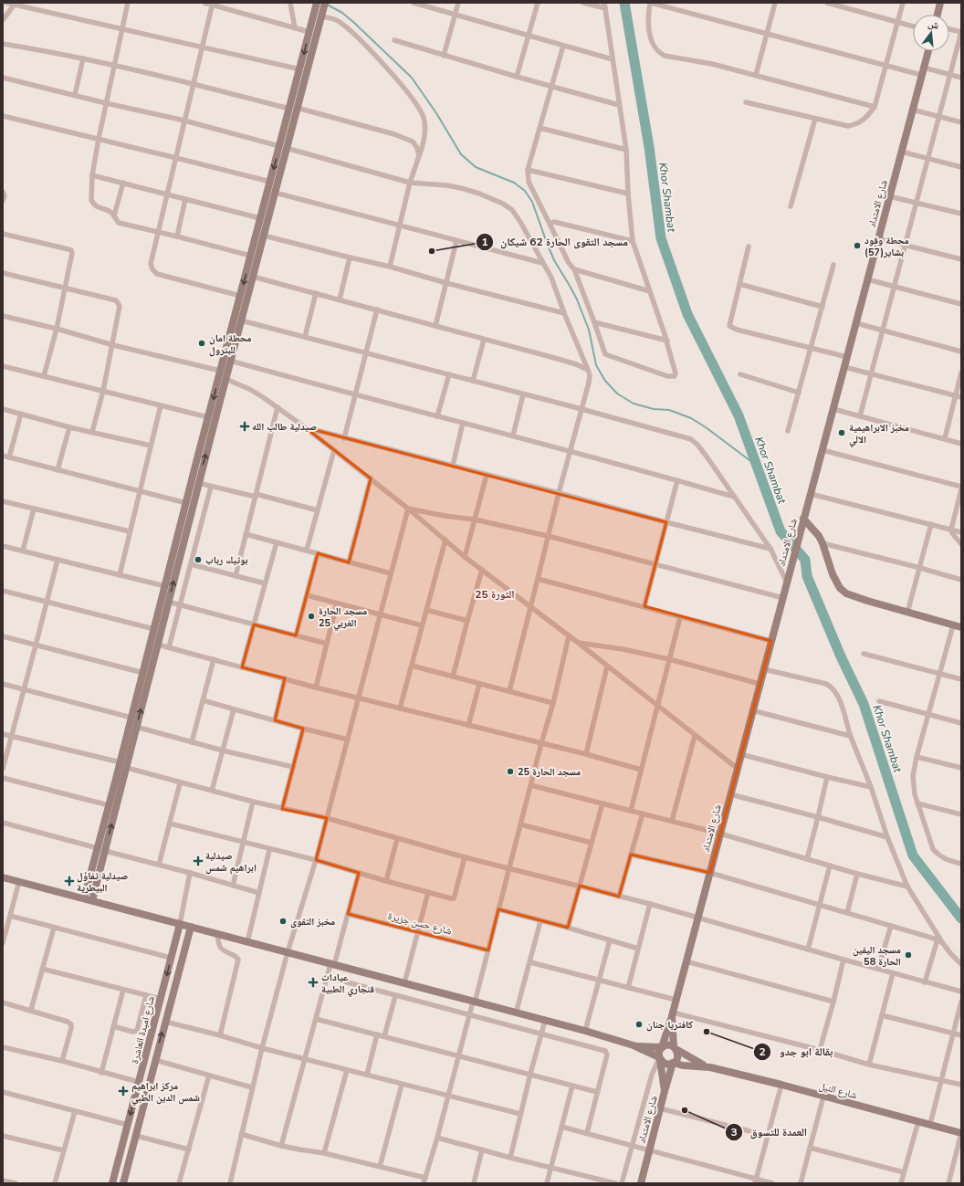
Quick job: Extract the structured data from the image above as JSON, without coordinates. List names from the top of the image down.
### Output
{
  "streets": {
    "main road": ["شارع الامتداد", "شارع امبدة العاشرة", "شارع النيل"],
    "street": ["شارع حسن جزيرة"]
  },
  "crossings": [
    ["شارع الامتداد", "شارع النيل"]
  ],
  "districts": ["الثورة 25"],
  "water": ["Khor Shambat"],
  "places": {
    "other": [
      "محطة وقود بشاير(57)",
      "مسجد التقوى الحارة 62 شيكان",
      "محطة امان للبترول",
      "مخبز الابراهيمية الالي",
      "بوتيك رباب",
      "مسجد الحارة 25 الغربي",
      "مسجد الحارة 25",
      "مخبز التقوى",
      "مسجد اليقين الحارة 58",
      "كافتريا جنان",
      "بقالة ابو جدو",
      "العمدة للتسوق"
    ],
    "health": [
      "صيدلية طالب الله",
      "صيدلية ابراهيم شمس",
      "صيدلية تفاؤل البيطرية",
      "عيادات قنجاري الطبية",
      "مركز ابراهيم شمس الدين الطبي"
    ]
  },
  "north": "top"
}
